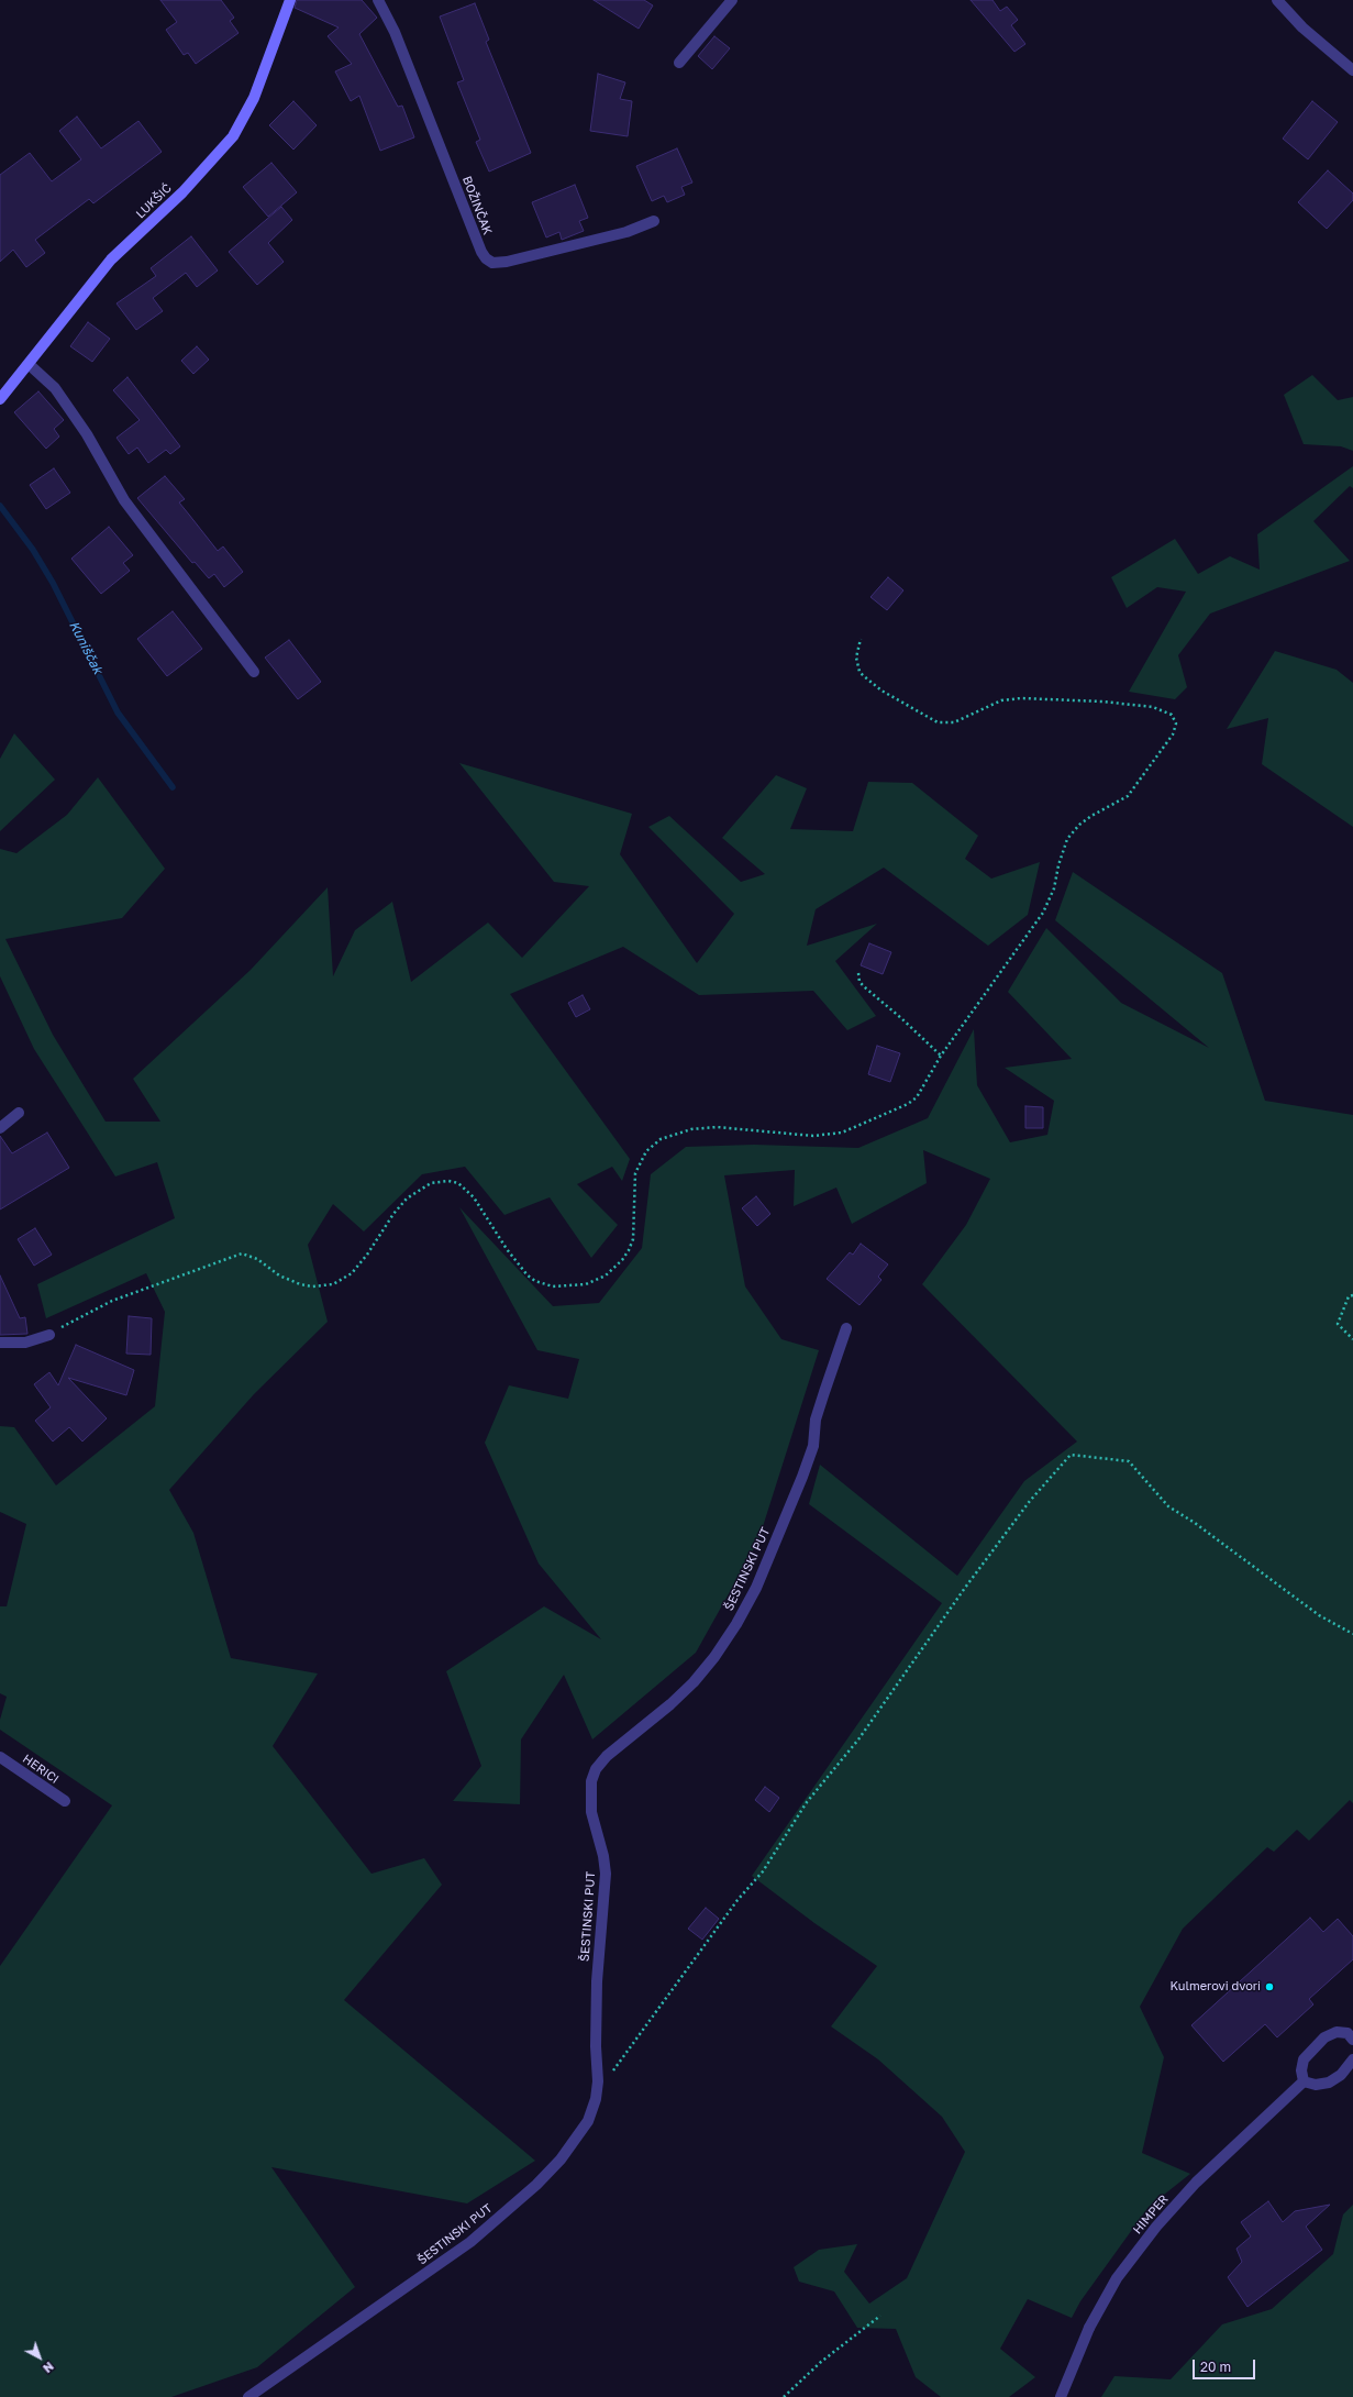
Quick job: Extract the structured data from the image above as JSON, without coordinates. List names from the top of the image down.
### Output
{
  "streets": {
    "main road": ["LUKŠIĆ"],
    "street": [
      "BOŽINČAK",
      "ŠESTINSKI PUT",
      "HERICI",
      "HIMPER"
    ]
  },
  "water": ["Kuniščak"],
  "places": ["Kulmerovi dvori"],
  "scale_bar": "20 m",
  "north": "bottom right"
}
